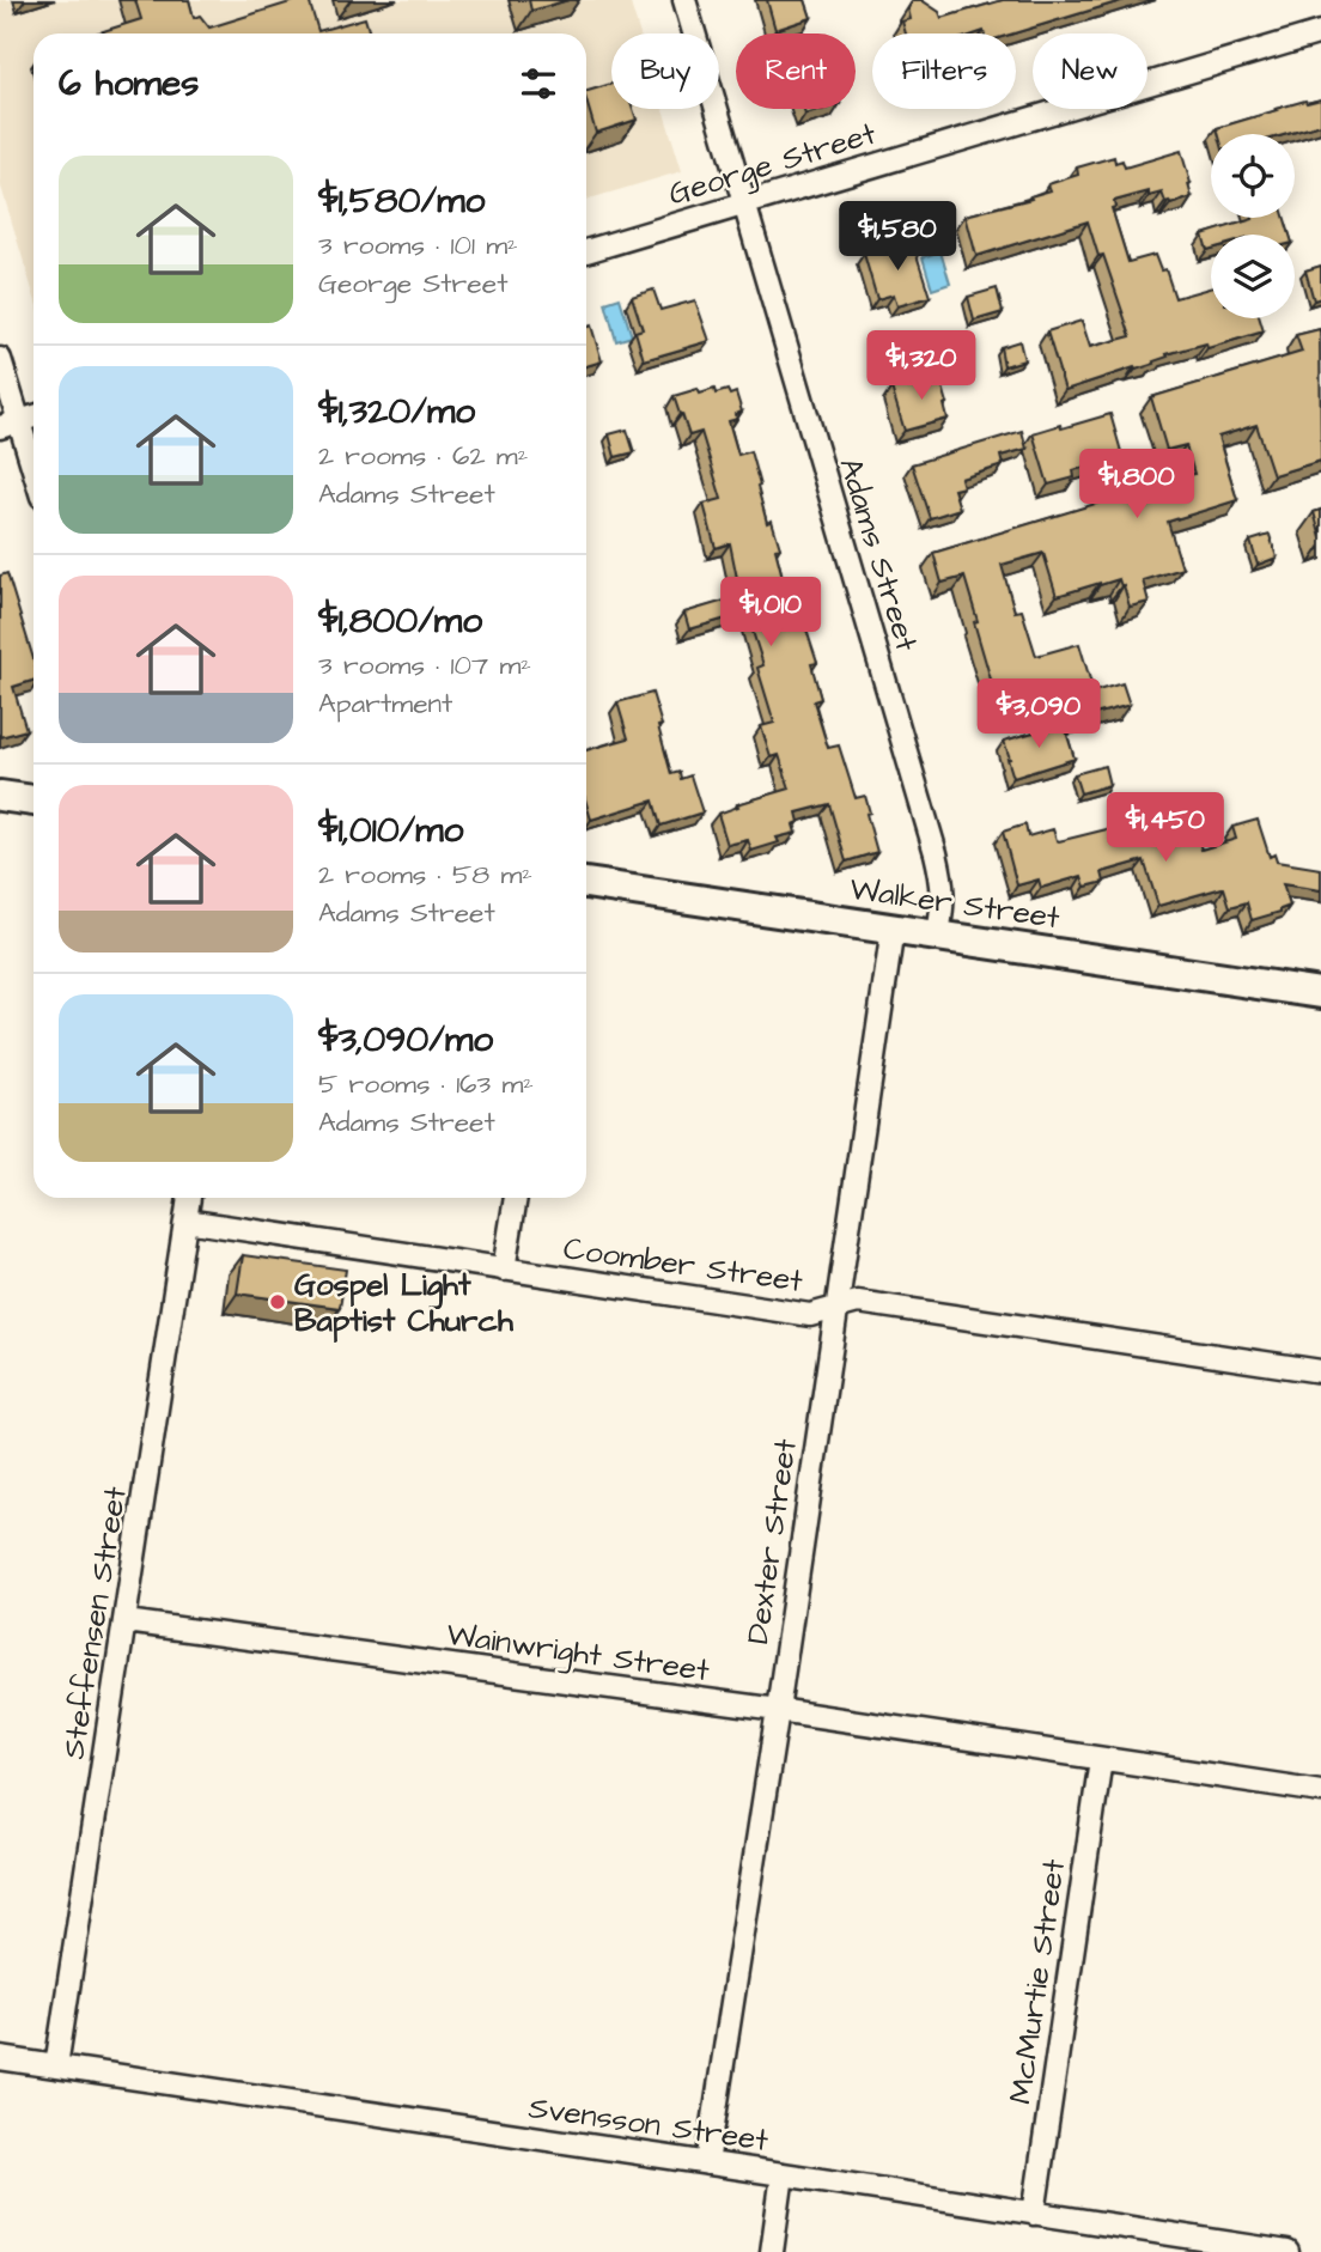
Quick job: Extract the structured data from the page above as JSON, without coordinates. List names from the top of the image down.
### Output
{
  "streets": {
    "main road": ["Walker Street"],
    "street": [
      "George Street",
      "Adams Street",
      "Coomber Street",
      "Dexter Street",
      "Steffensen Street",
      "Wainwright Street",
      "McMurtie Street",
      "Svensson Street"
    ]
  },
  "crossings": [
    ["George Street", "Adams Street"],
    ["Adams Street", "Walker Street"],
    ["Walker Street", "Dexter Street"],
    ["Coomber Street", "Dexter Street"],
    ["Coomber Street", "Steffensen Street"],
    ["Dexter Street", "Wainwright Street"],
    ["Dexter Street", "Svensson Street"],
    ["Steffensen Street", "Wainwright Street"],
    ["Steffensen Street", "Svensson Street"],
    ["Wainwright Street", "McMurtie Street"],
    ["McMurtie Street", "Svensson Street"]
  ],
  "places": ["Gospel Light Baptist Church"],
  "page": {
    "chip": [
      "Buy",
      "Rent",
      "Filters",
      "New"
    ],
    "heading": "6 homes",
    "list": [
      {
        "name": "$1,580/mo",
        "note": "3 rooms · 101 m² · George Street"
      },
      {
        "name": "$1,320/mo",
        "note": "2 rooms · 62 m² · Adams Street"
      },
      {
        "name": "$1,800/mo",
        "note": "3 rooms · 107 m² · Apartment"
      },
      {
        "name": "$1,010/mo",
        "note": "2 rooms · 58 m² · Adams Street"
      },
      {
        "name": "$3,090/mo",
        "note": "5 rooms · 163 m² · Adams Street"
      }
    ],
    "price": [
      "$1,580",
      "$1,320",
      "$1,800",
      "$1,010",
      "$3,090",
      "$1,450"
    ]
  }
}
